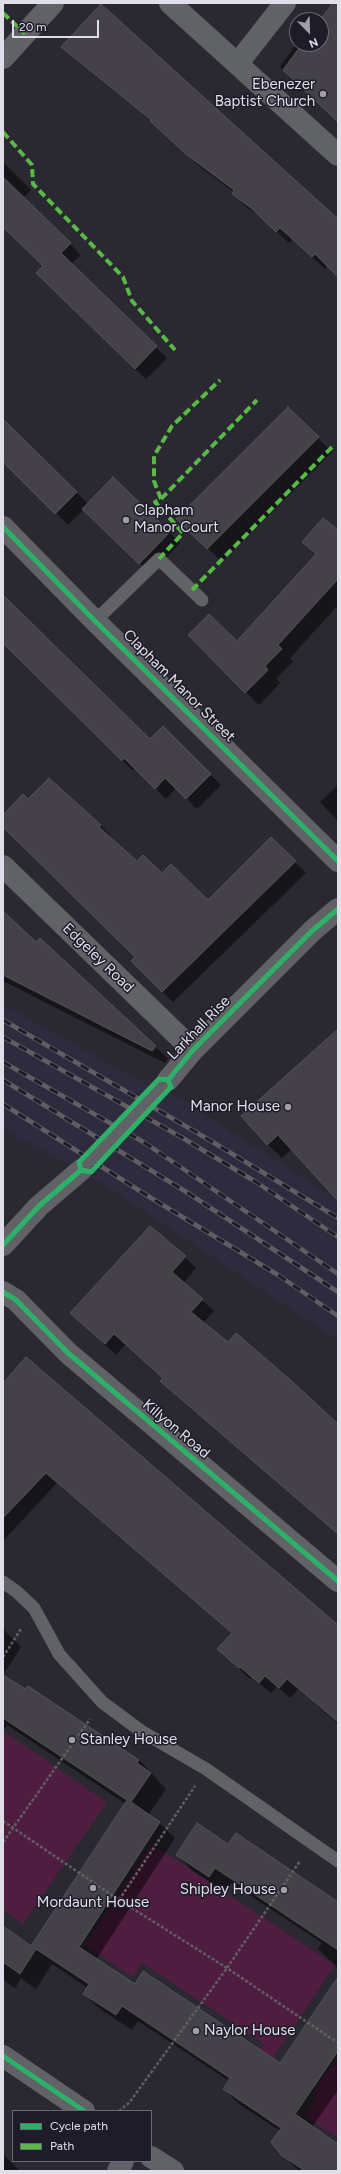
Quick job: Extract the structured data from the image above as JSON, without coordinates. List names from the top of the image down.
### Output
{
  "streets": {
    "street": [
      "Clapham Manor Street",
      "Edgeley Road",
      "Larkhall Rise",
      "Killyon Road"
    ]
  },
  "crossings": [
    ["Edgeley Road", "Larkhall Rise"]
  ],
  "places": [
    "Ebenezer Baptist Church",
    "Clapham Manor Court",
    "Manor House",
    "Stanley House",
    "Mordaunt House",
    "Shipley House",
    "Naylor House"
  ],
  "legend": ["Cycle path", "Path"],
  "scale_bar": "20 m",
  "north": "bottom right"
}
